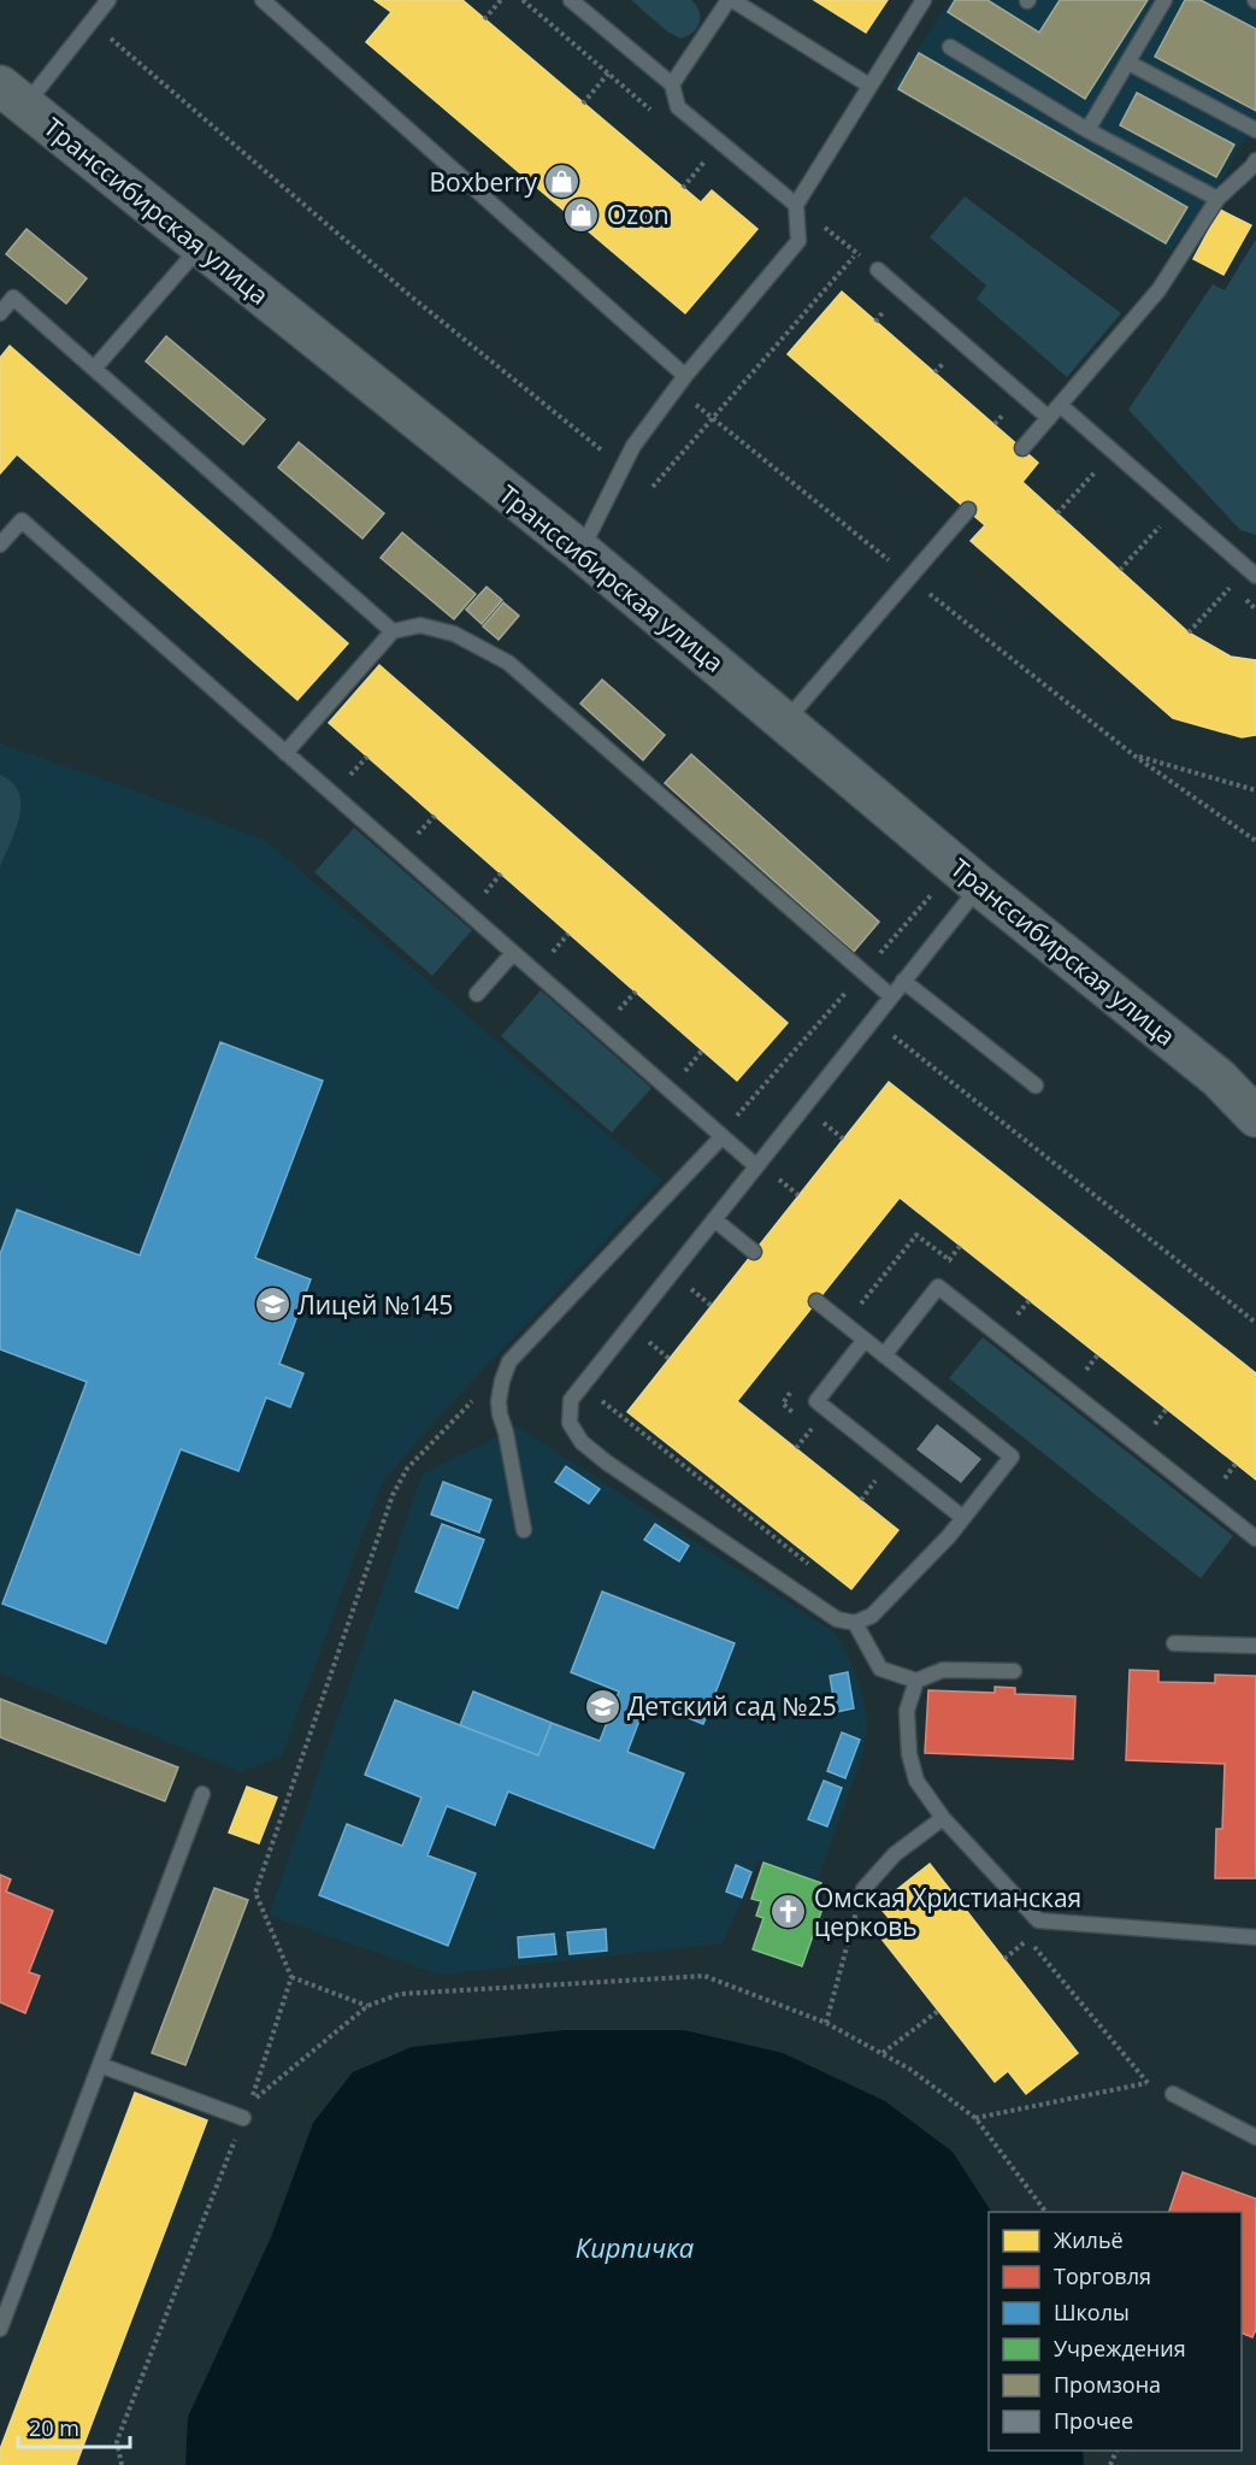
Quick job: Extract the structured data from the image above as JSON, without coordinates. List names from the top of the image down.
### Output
{
  "streets": {
    "main road": ["Транссибирская улица"]
  },
  "water": ["Кирпичка"],
  "places": {
    "shop": ["Boxberry", "Ozon"],
    "school or university": ["Лицей №145", "Детский сад №25"],
    "church": ["Омская Христианская церковь"]
  },
  "legend": [
    "Жильё",
    "Торговля",
    "Школы",
    "Учреждения",
    "Промзона",
    "Прочее"
  ],
  "scale_bar": "20 m"
}
